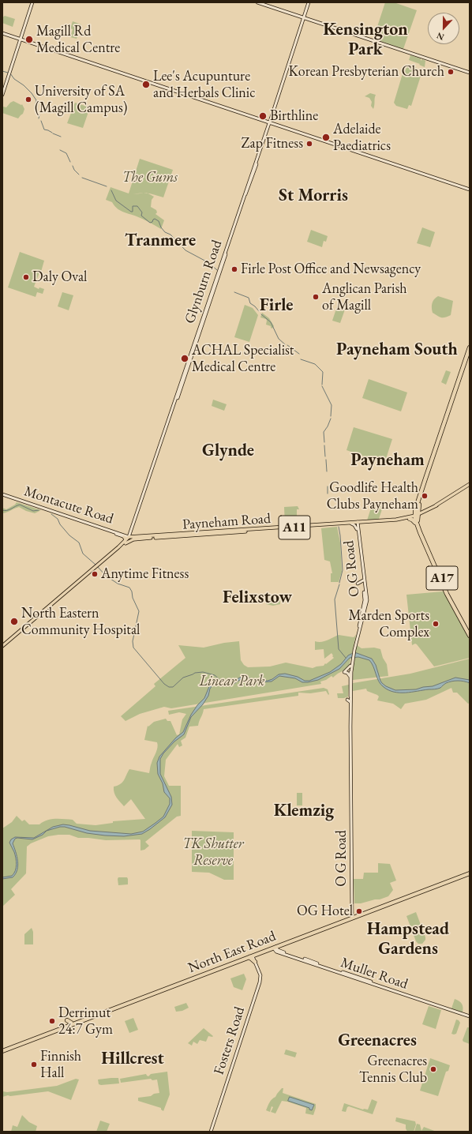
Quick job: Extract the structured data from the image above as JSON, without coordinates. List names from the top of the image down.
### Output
{
  "streets": {
    "highway": ["A17", "North East Road"],
    "main road": [
      "Glynburn Road",
      "Montacute Road",
      "Payneham Road",
      "A11",
      "O G Road",
      "Muller Road",
      "Fosters Road"
    ]
  },
  "crossings": [
    ["Glynburn Road", "Montacute Road"],
    ["Glynburn Road", "Payneham Road"],
    ["Montacute Road", "Payneham Road"],
    ["Payneham Road", "O G Road"],
    ["Payneham Road", "A17"],
    ["O G Road", "North East Road"],
    ["North East Road", "Muller Road"]
  ],
  "districts": [
    "Kensington Park",
    "St Morris",
    "Tranmere",
    "Firle",
    "Payneham South",
    "Glynde",
    "Payneham",
    "Felixstow",
    "Klemzig",
    "Hampstead Gardens",
    "Greenacres",
    "Hillcrest"
  ],
  "parks": ["The Gums", "Linear Park", "TK Shutter Reserve"],
  "places": [
    "Magill Rd Medical Centre",
    "Korean Presbyterian Church",
    "Lee's Acupunture and Herbals Clinic",
    "University of SA (Magill Campus)",
    "Birthline",
    "Adelaide Paediatrics",
    "Zap Fitness",
    "Firle Post Office and Newsagency",
    "Daly Oval",
    "Anglican Parish of Magill",
    "ACHAL Specialist Medical Centre",
    "Goodlife Health Clubs Payneham",
    "Anytime Fitness",
    "North Eastern Community Hospital",
    "Marden Sports Complex",
    "OG Hotel",
    "Derrimut 24:7 Gym",
    "Finnish Hall",
    "Greenacres Tennis Club"
  ],
  "north": "bottom"
}
